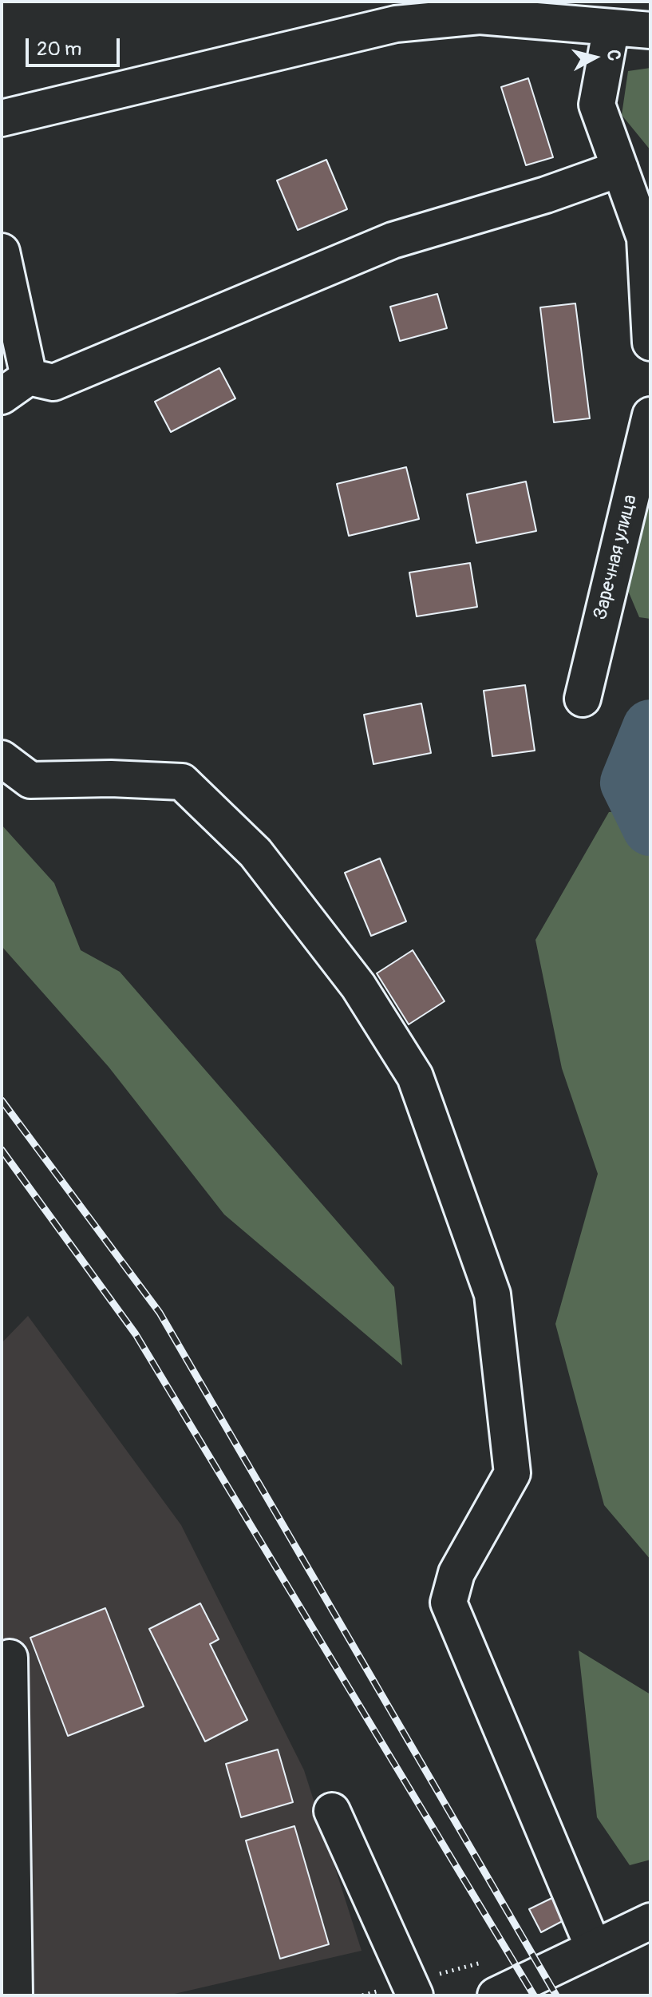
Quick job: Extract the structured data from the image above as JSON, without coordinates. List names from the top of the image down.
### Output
{
  "streets": {
    "street": ["Заречная улица"]
  },
  "scale_bar": "20 m",
  "north": "right"
}
